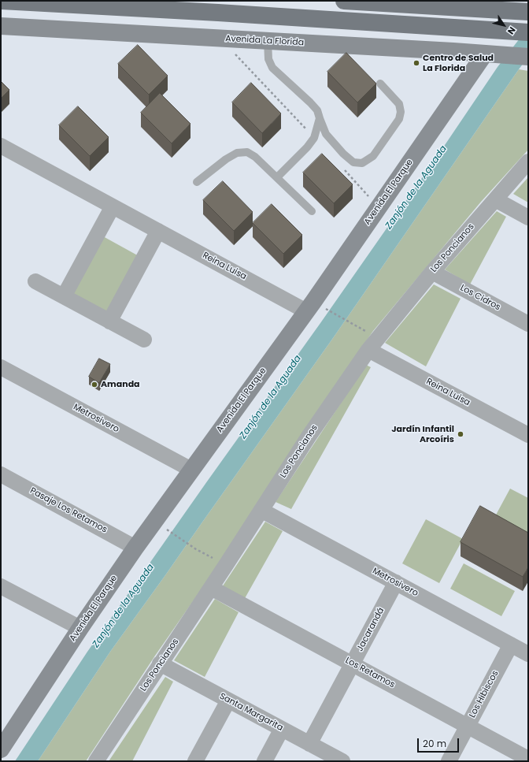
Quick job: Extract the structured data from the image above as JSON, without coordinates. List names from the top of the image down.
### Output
{
  "streets": {
    "street": [
      "Avenida La Florida",
      "Avenida El Parque",
      "Los Poncianos",
      "Reina Luisa",
      "Los Cidros",
      "Metrosivero",
      "Pasaje Los Retamos",
      "Jacarandá",
      "Los Retamos",
      "Los Hibiscos",
      "Santa Margarita"
    ]
  },
  "crossings": [
    ["Avenida La Florida", "Avenida El Parque"],
    ["Avenida El Parque", "Reina Luisa"],
    ["Avenida El Parque", "Metrosivero"],
    ["Avenida El Parque", "Pasaje Los Retamos"],
    ["Los Poncianos", "Reina Luisa"],
    ["Los Poncianos", "Los Cidros"],
    ["Los Poncianos", "Metrosivero"],
    ["Los Poncianos", "Los Retamos"],
    ["Los Poncianos", "Santa Margarita"],
    ["Metrosivero", "Jacarandá"],
    ["Metrosivero", "Los Hibiscos"],
    ["Jacarandá", "Los Retamos"],
    ["Jacarandá", "Santa Margarita"],
    ["Los Retamos", "Los Hibiscos"]
  ],
  "water": ["Zanjón de la Aguada"],
  "places": ["Centro de Salud La Florida", "Amanda", "Jardín Infantil Arcoíris"],
  "scale_bar": "20 m",
  "north": "bottom right"
}
